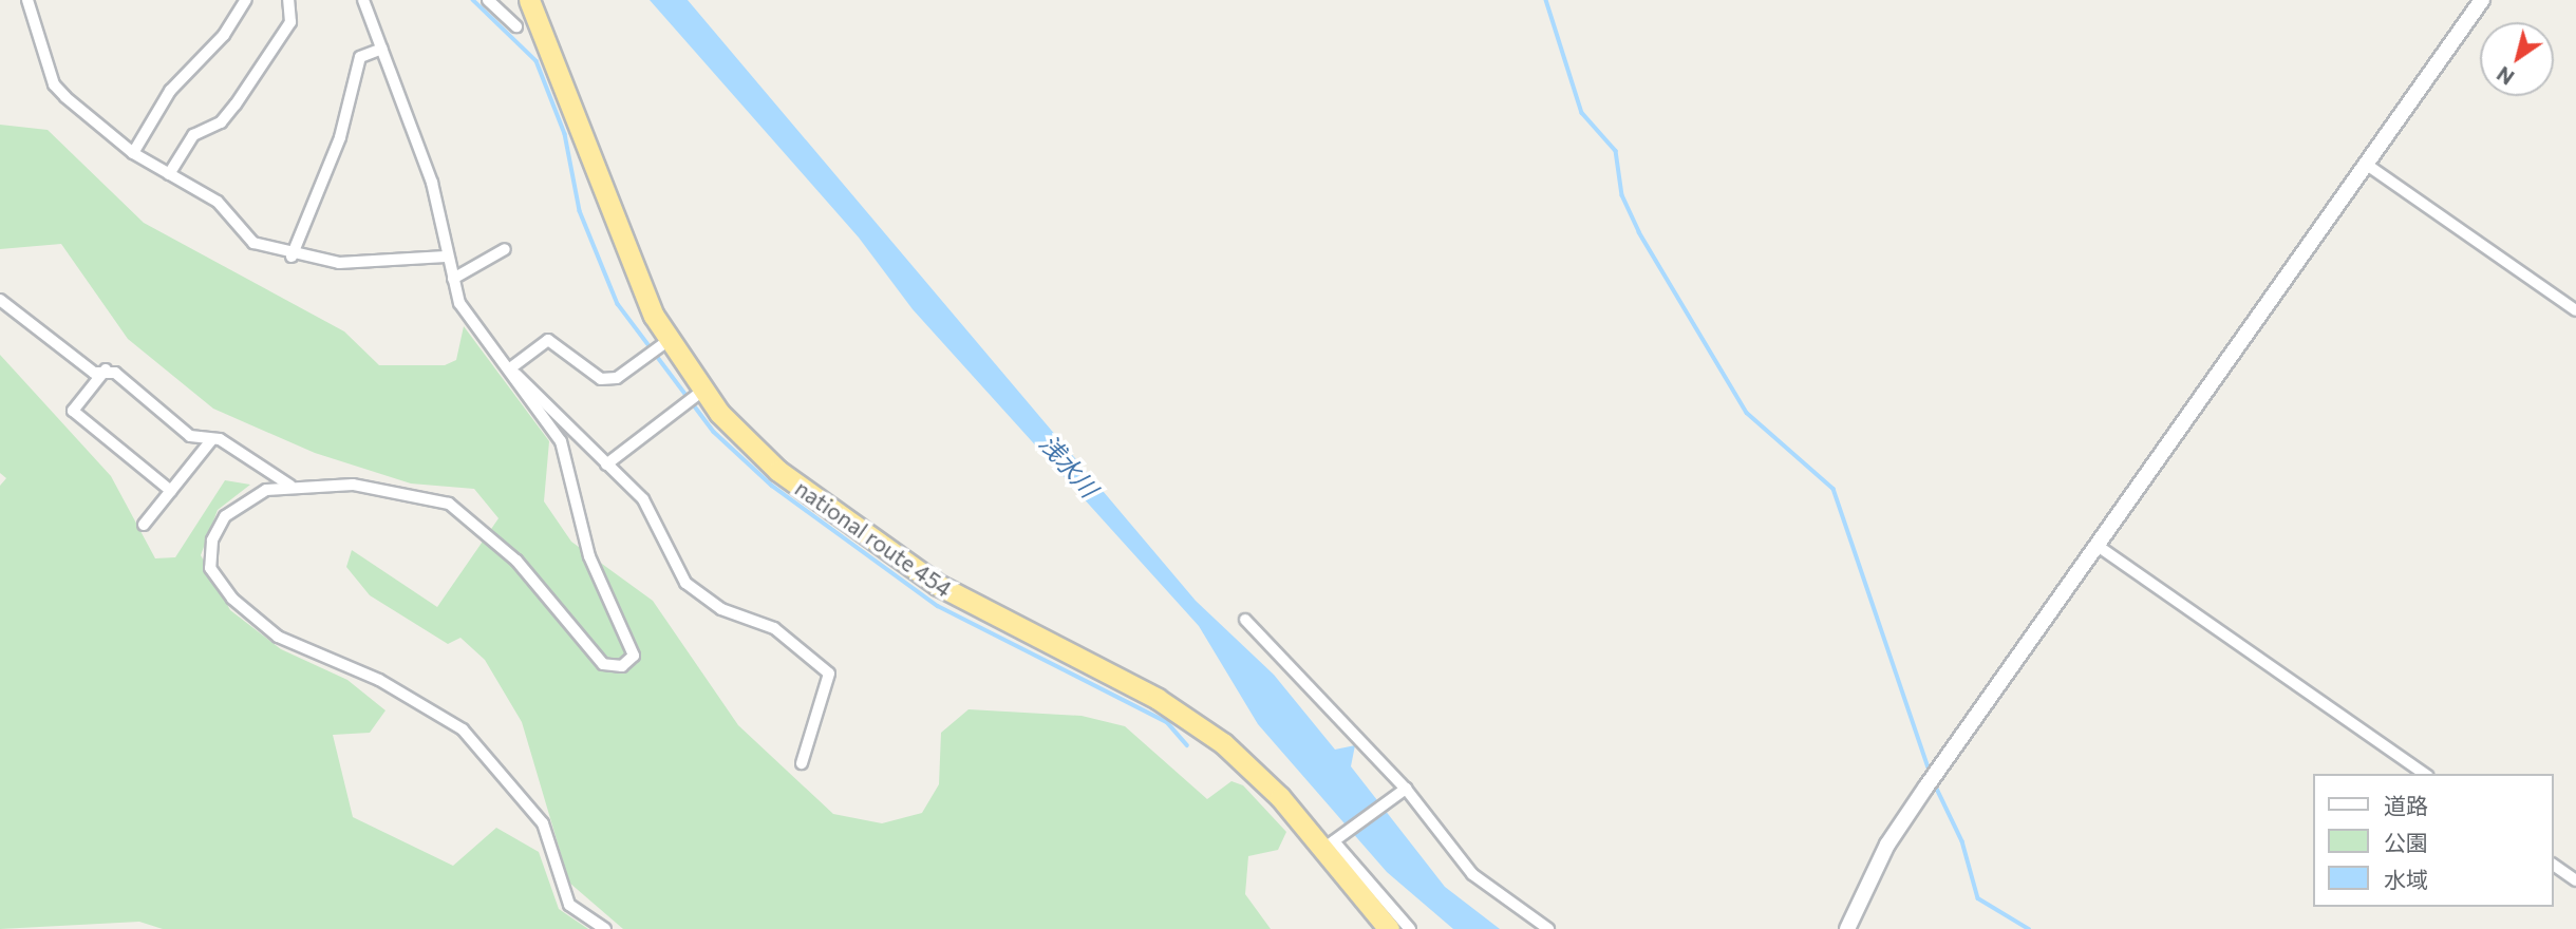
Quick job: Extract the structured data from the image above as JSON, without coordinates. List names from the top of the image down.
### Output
{
  "streets": {
    "highway": ["national route 454"]
  },
  "water": ["浅水川"],
  "legend": ["道路", "公園", "水域"],
  "north": "bottom left"
}
